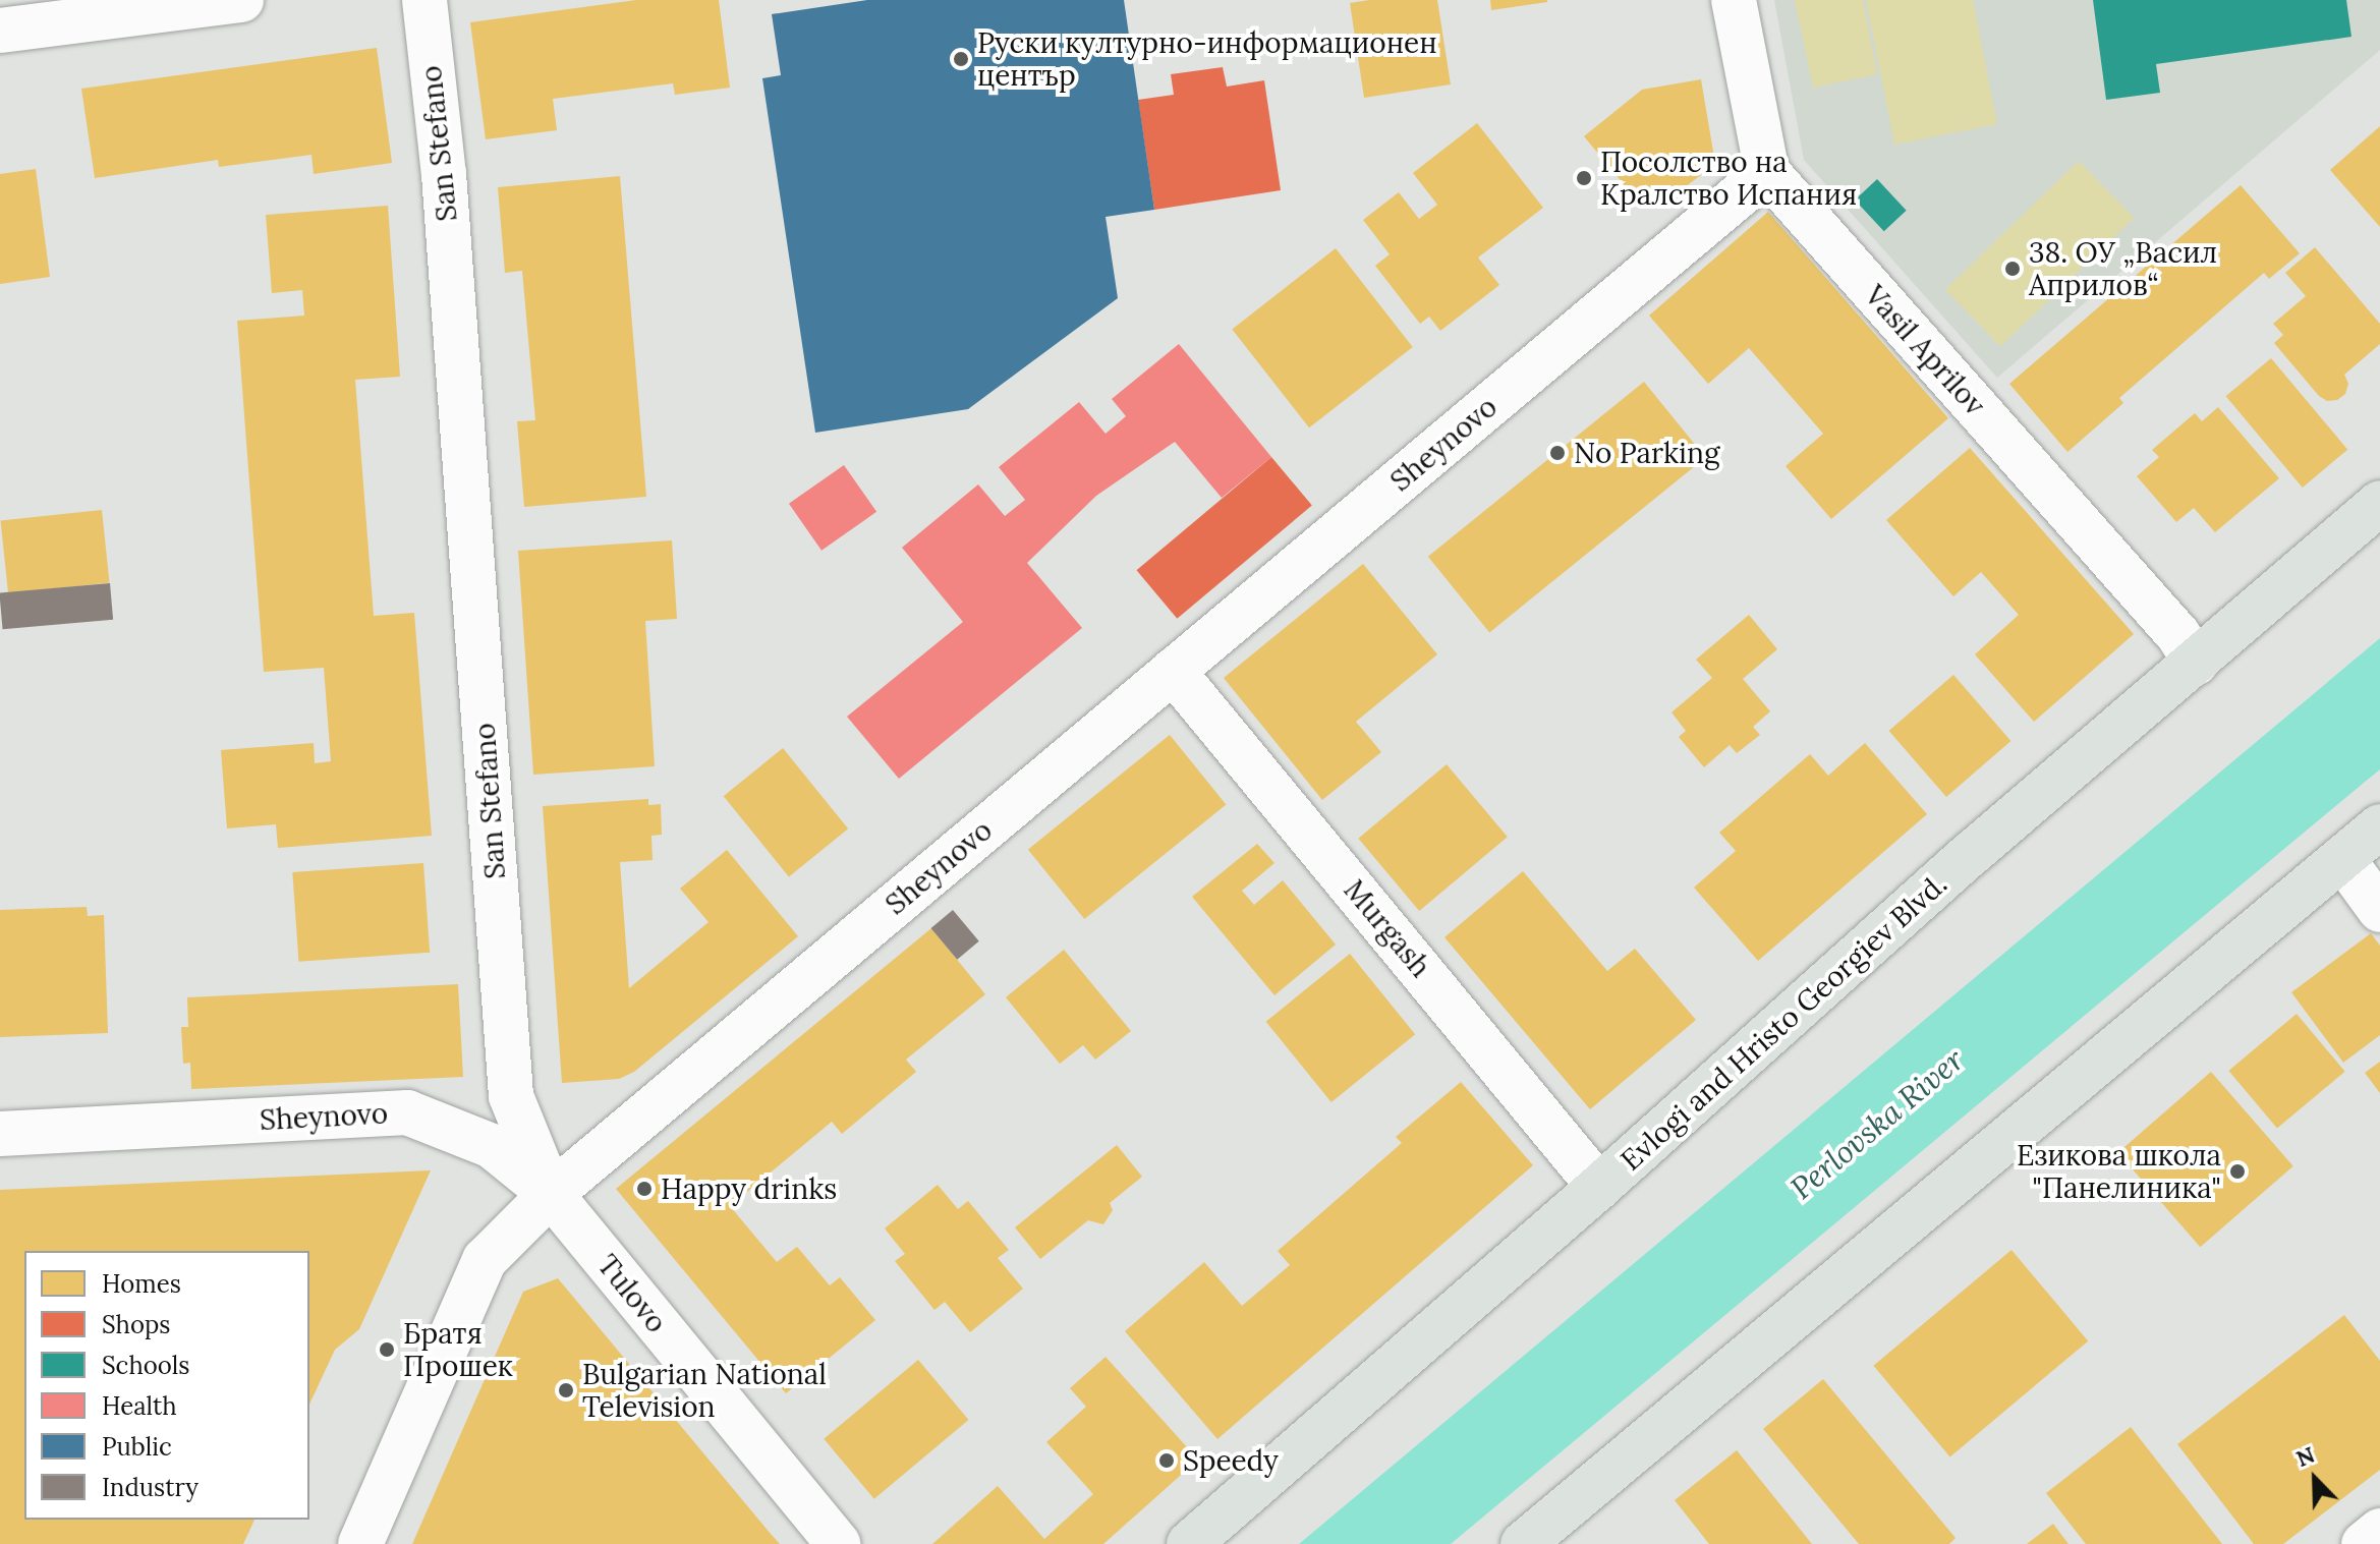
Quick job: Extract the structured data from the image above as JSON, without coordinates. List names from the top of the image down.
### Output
{
  "streets": {
    "main road": ["Evlogi and Hristo Georgiev Blvd."],
    "street": [
      "San Stefano",
      "Vasil Aprilov",
      "Sheynovo",
      "Murgash",
      "Tulovo"
    ]
  },
  "crossings": [
    ["San Stefano", "Sheynovo"],
    ["San Stefano", "Tulovo"],
    ["Vasil Aprilov", "Sheynovo"],
    ["Vasil Aprilov", "Evlogi and Hristo Georgiev Blvd."],
    ["Sheynovo", "Murgash"],
    ["Sheynovo", "Tulovo"],
    ["Murgash", "Evlogi and Hristo Georgiev Blvd."]
  ],
  "water": ["Perlovska River"],
  "places": [
    "Руски културно-информационен център",
    "Посолство на Кралство Испания",
    "38. ОУ „Васил Априлов“",
    "No Parking",
    "Езикова школа \"Панелиника\"",
    "Happy drinks",
    "Братя Прошек",
    "Bulgarian National Television",
    "Speedy"
  ],
  "legend": [
    "Homes",
    "Shops",
    "Schools",
    "Health",
    "Public",
    "Industry"
  ],
  "north": "top left"
}
